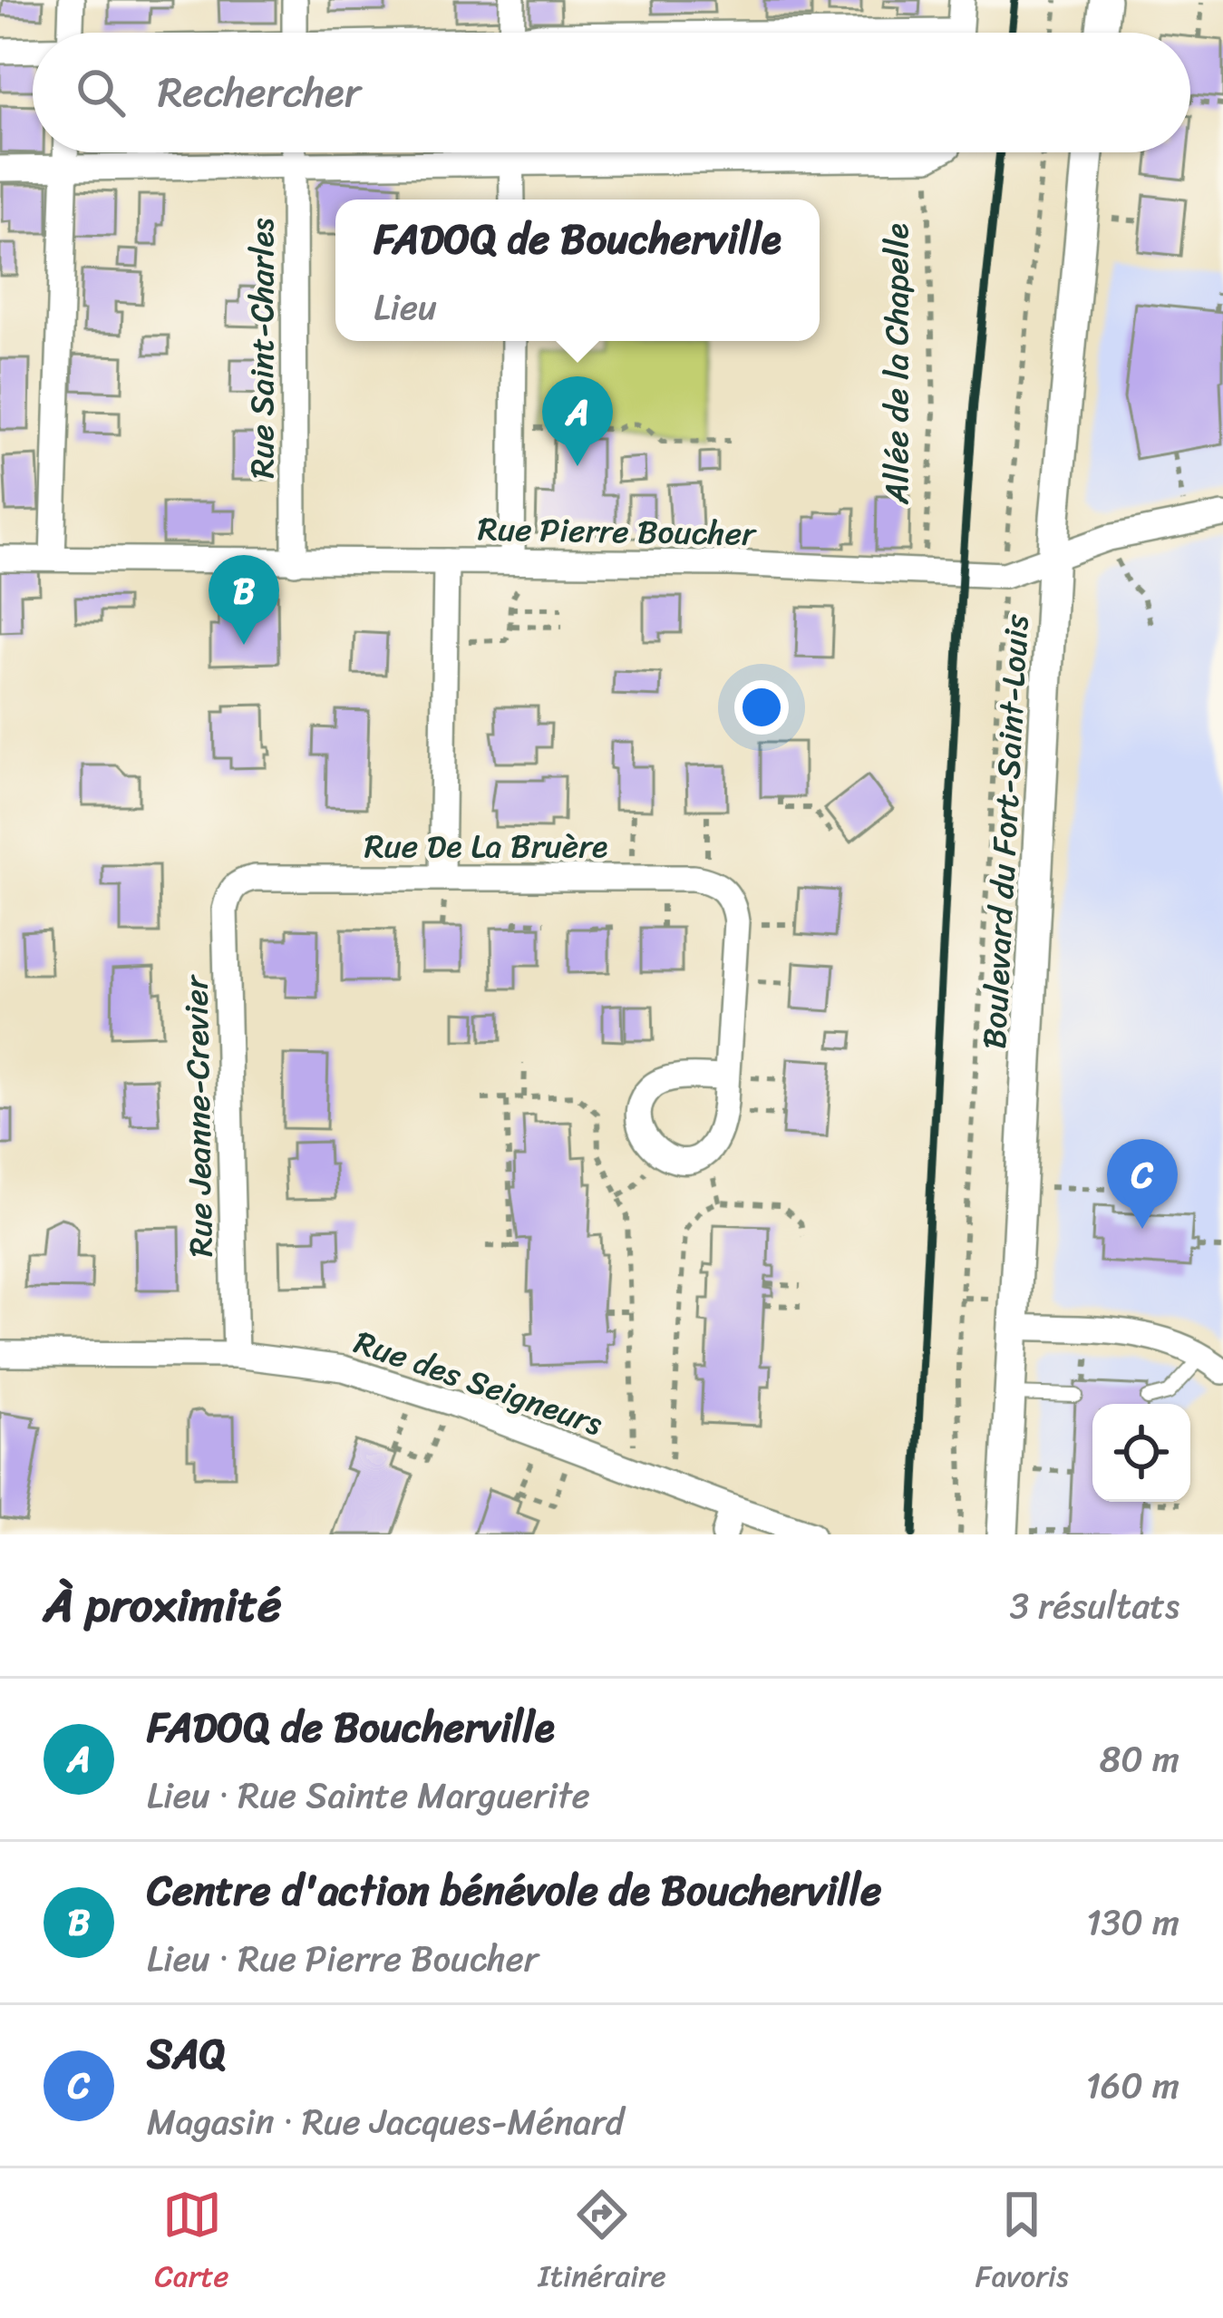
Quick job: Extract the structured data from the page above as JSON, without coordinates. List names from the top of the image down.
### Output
{
  "streets": {
    "street": [
      "Rue Saint-Charles",
      "Rue Pierre Boucher",
      "Boulevard du Fort-Saint-Louis",
      "Rue De La Bruère",
      "Rue Jeanne-Crevier",
      "Rue des Seigneurs"
    ],
    "path": ["Allée de la Chapelle"]
  },
  "crossings": [
    ["Rue Saint-Charles", "Rue Pierre Boucher"],
    ["Rue Pierre Boucher", "Boulevard du Fort-Saint-Louis"],
    ["Rue De La Bruère", "Rue Jeanne-Crevier"],
    ["Rue Jeanne-Crevier", "Rue des Seigneurs"]
  ],
  "page": {
    "search": "Rechercher",
    "popup": ["FADOQ de Boucherville", "Lieu"],
    "pins": ["A", "B", "C"],
    "heading": ["À proximité", "3 résultats"],
    "list": [
      {
        "mark": "A",
        "name": "FADOQ de Boucherville",
        "note": "Lieu · Rue Sainte Marguerite",
        "value": "80 m"
      },
      {
        "mark": "B",
        "name": "Centre d'action bénévole de Boucherville",
        "note": "Lieu · Rue Pierre Boucher",
        "value": "130 m"
      },
      {
        "mark": "C",
        "name": "SAQ",
        "note": "Magasin · Rue Jacques-Ménard",
        "value": "160 m"
      }
    ],
    "nav": ["Carte", "Itinéraire", "Favoris"]
  }
}
